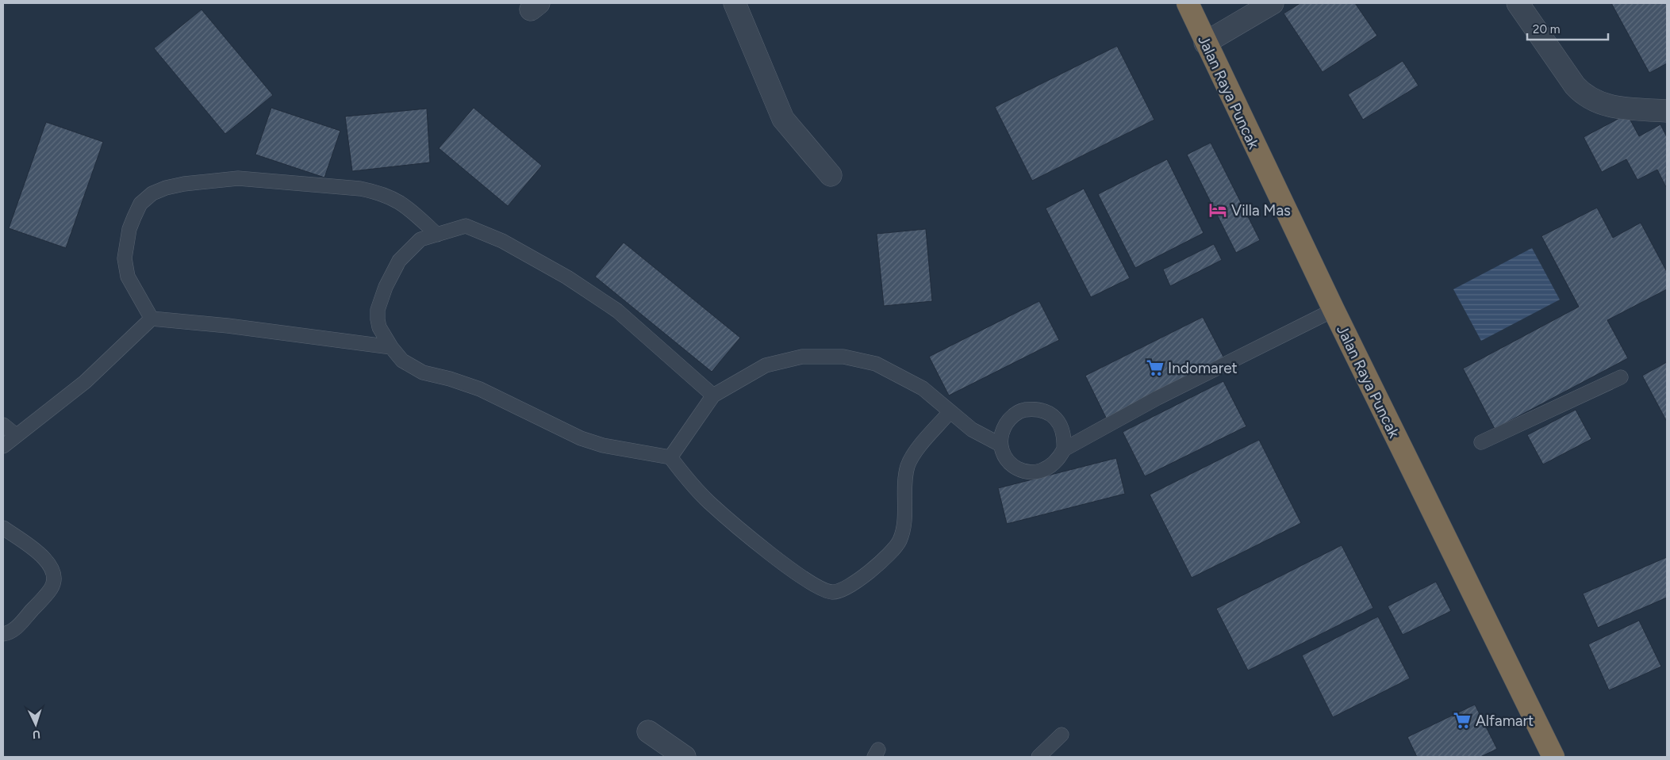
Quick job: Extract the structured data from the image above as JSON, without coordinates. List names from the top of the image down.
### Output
{
  "streets": {
    "highway": ["Jalan Raya Puncak"]
  },
  "places": {
    "hotel": ["Villa Mas"],
    "supermarket": ["Indomaret", "Alfamart"]
  },
  "scale_bar": "20 m",
  "north": "bottom"
}
